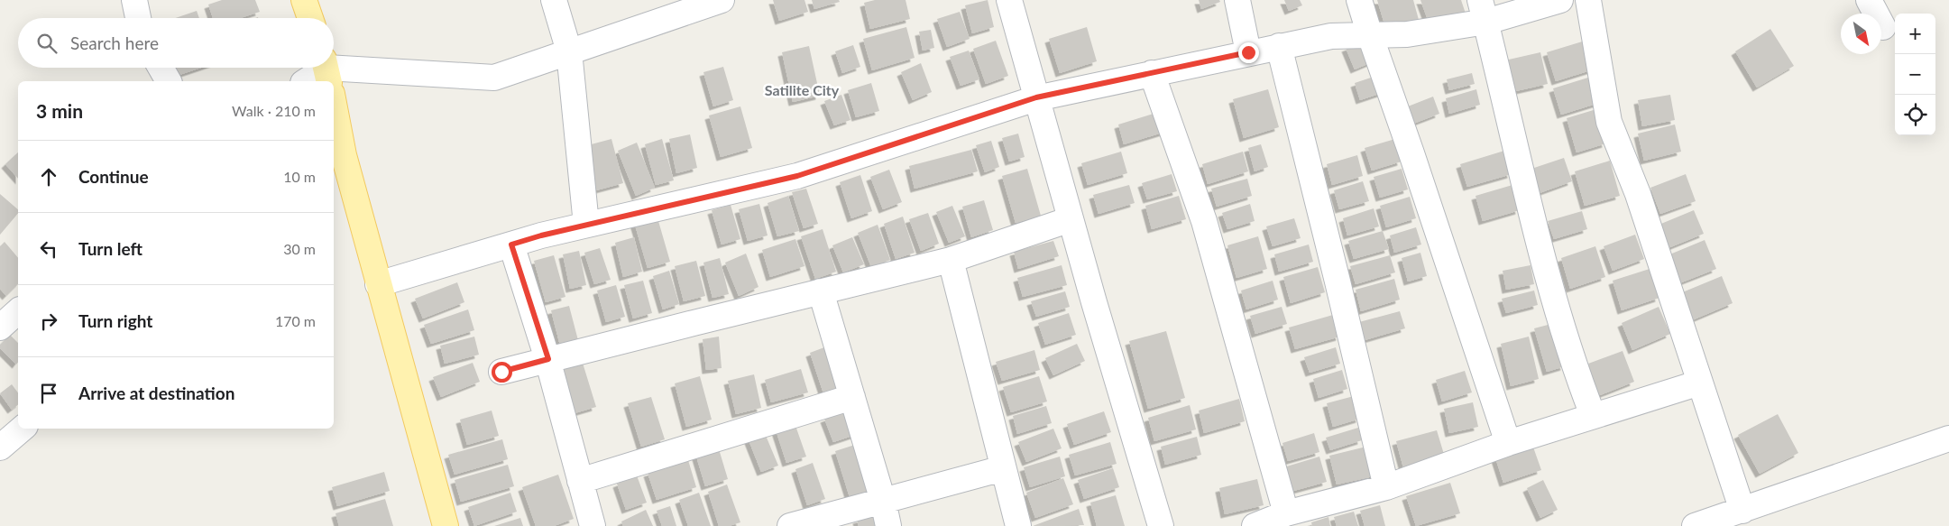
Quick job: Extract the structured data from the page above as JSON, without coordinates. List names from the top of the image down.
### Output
{
  "districts": ["Satilite City"],
  "north": "bottom right",
  "page": {
    "map_buttons": ["+", "−"],
    "search": "Search here",
    "heading": ["3 min", "Walk · 210 m"],
    "list": [
      ["Continue", "10 m"],
      ["Turn left", "30 m"],
      ["Turn right", "170 m"],
      "Arrive at destination"
    ]
  }
}
